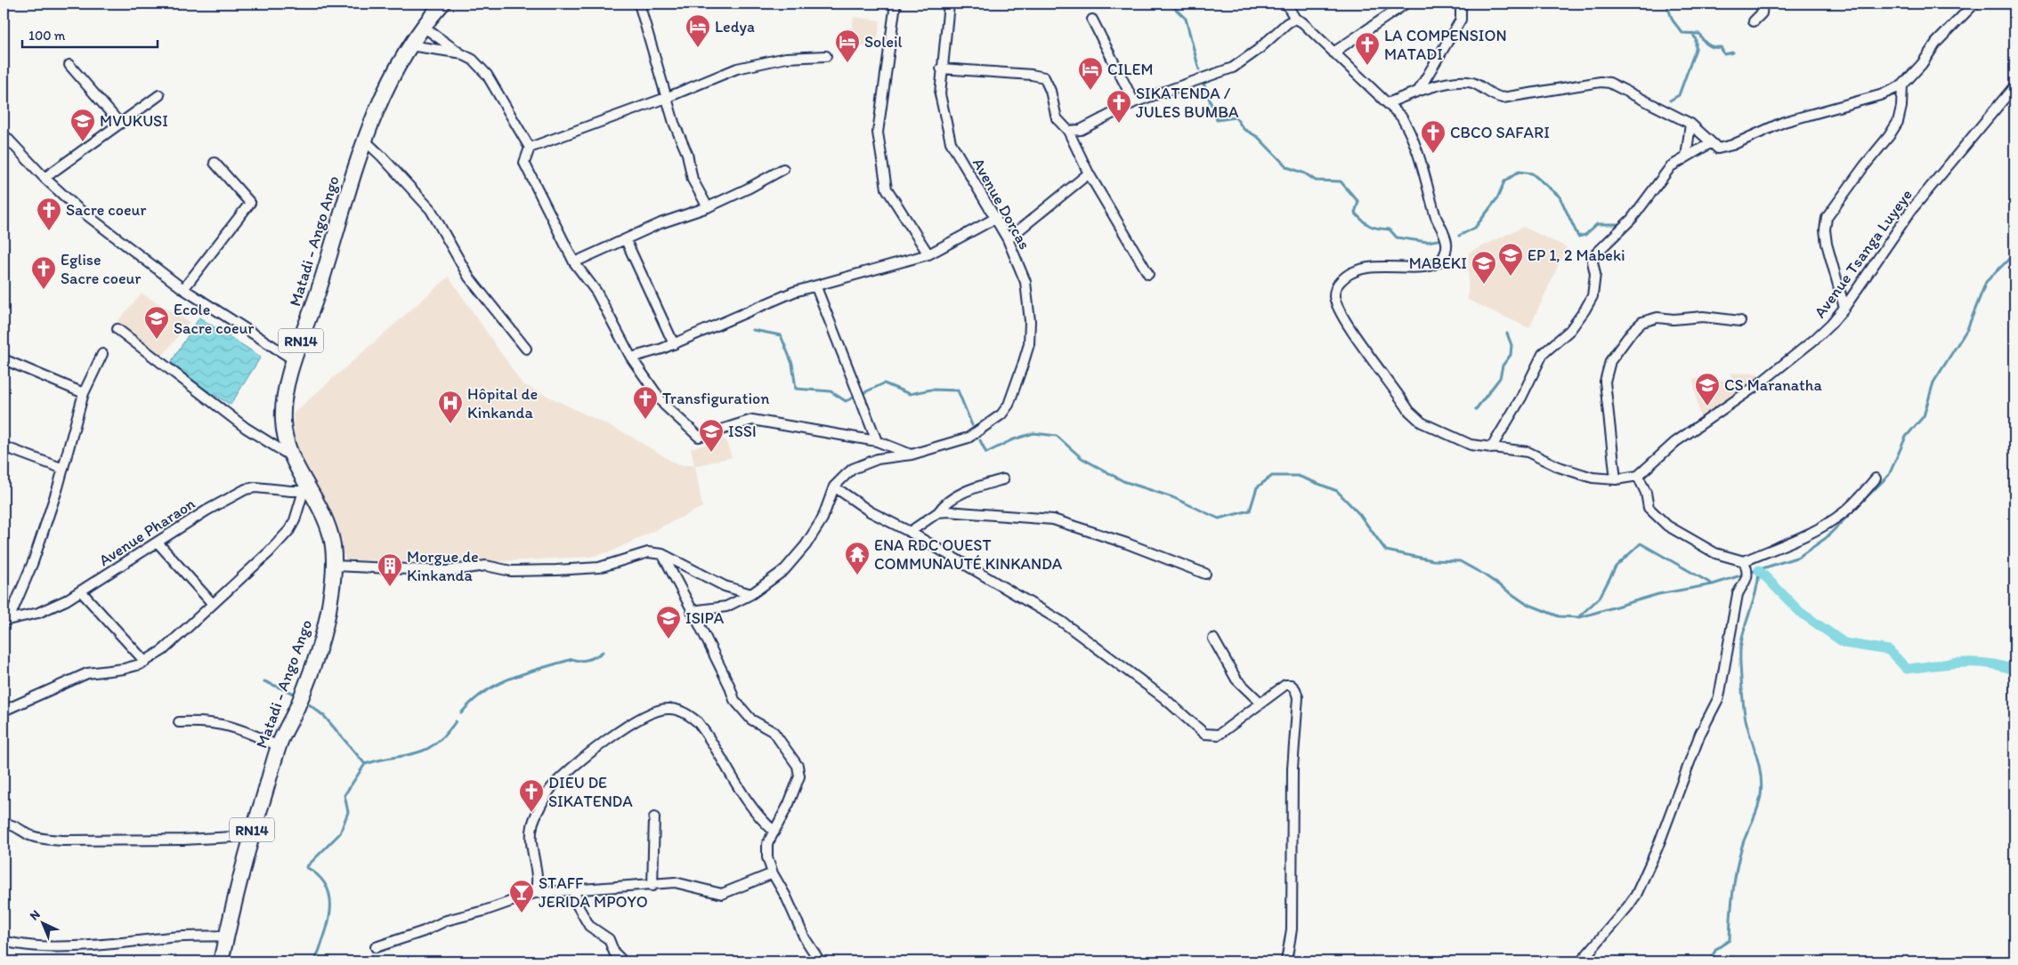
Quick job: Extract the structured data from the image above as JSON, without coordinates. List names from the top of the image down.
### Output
{
  "streets": {
    "highway": ["Matadi - Ango Ango", "RN14"],
    "street": ["Avenue Dorcas", "Avenue Tsanga Luyeye", "Avenue Pharaon"]
  },
  "crossings": [
    ["Matadi - Ango Ango", "Avenue Pharaon"]
  ],
  "places": {
    "hotel": ["Ledya", "Soleil", "CILEM"],
    "church": [
      "LA COMPENSION MATADI",
      "SIKATENDA / JULES BUMBA",
      "CBCO SAFARI",
      "Sacre coeur",
      "Eglise Sacre coeur",
      "Transfiguration",
      "DIEU DE SIKATENDA"
    ],
    "school or university": [
      "MVUKUSI",
      "EP 1, 2 Mabeki",
      "MABEKI",
      "Ecole Sacre coeur",
      "CS Maranatha",
      "ISSI",
      "ISIPA"
    ],
    "hospital": ["Hôpital de Kinkanda"],
    "temple": ["ENA RDC OUEST COMMUNAUTÉ KINKANDA"],
    "building": ["Morgue de Kinkanda"],
    "bar": ["STAFF JERIDA MPOYO"]
  },
  "scale_bar": "100 m",
  "north": "top left"
}
